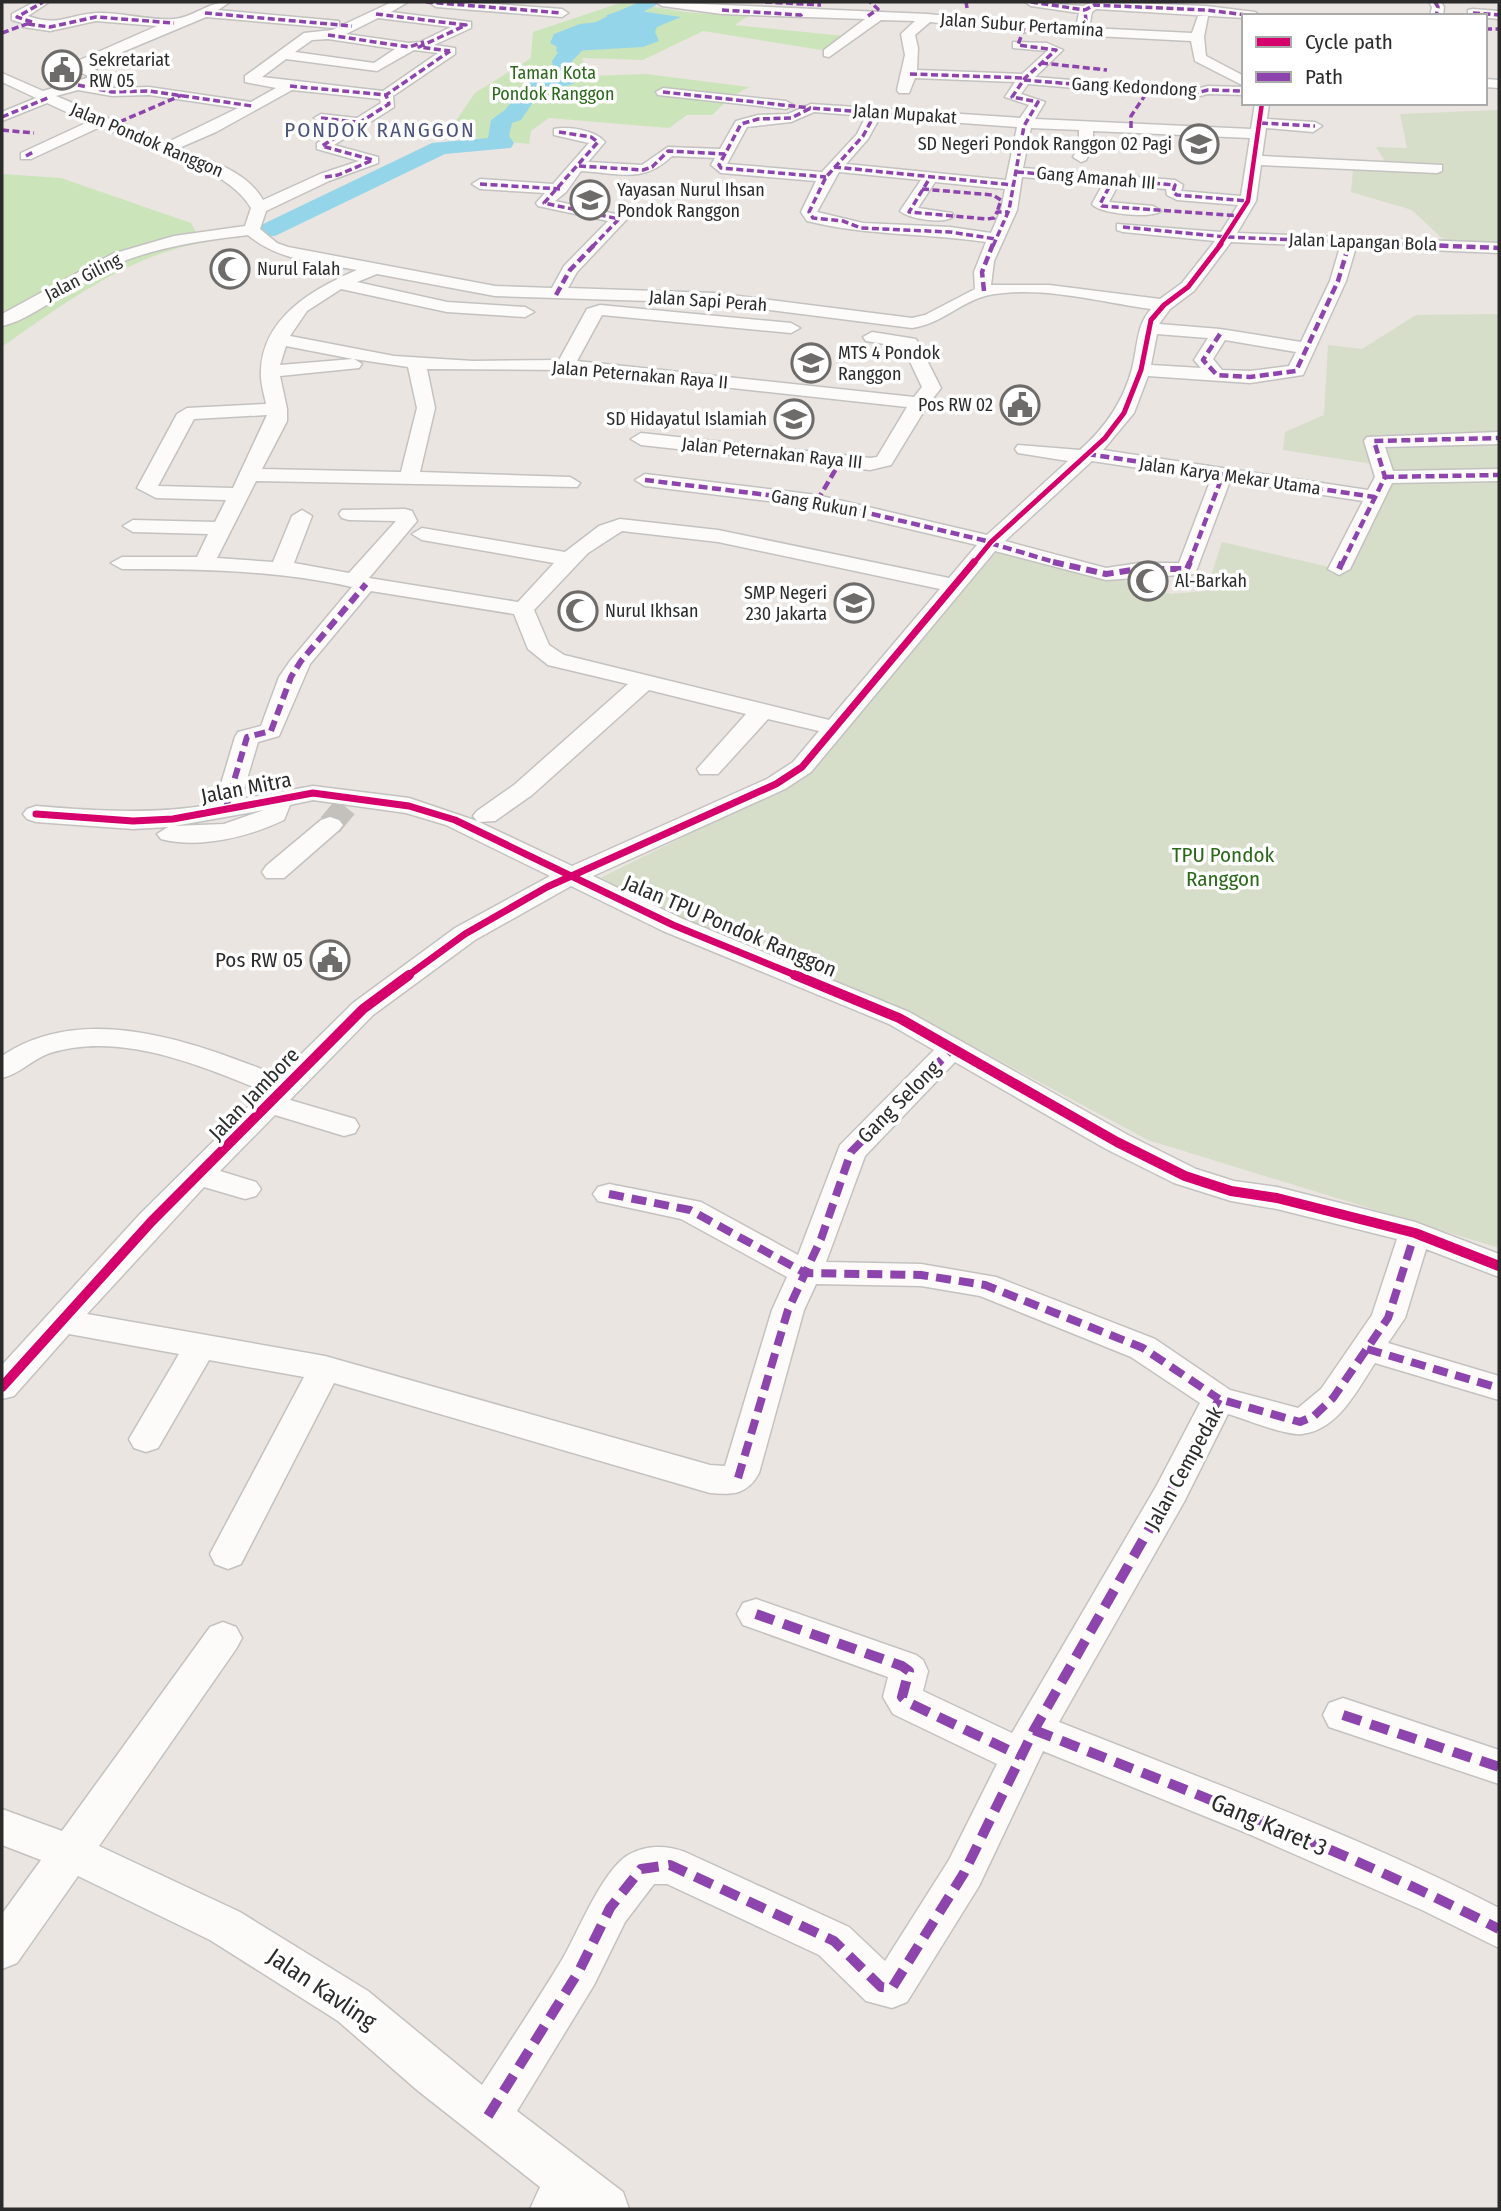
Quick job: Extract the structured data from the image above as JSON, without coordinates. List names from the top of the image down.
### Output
{
  "streets": {
    "street": [
      "Jalan Subur Pertamina",
      "Gang Kedondong",
      "Jalan Mupakat",
      "Jalan Pondok Ranggon",
      "Gang Amanah III",
      "Jalan Lapangan Bola",
      "Jalan Giling",
      "Jalan Sapi Perah",
      "Jalan Peternakan Raya II",
      "Jalan Peternakan Raya III",
      "Jalan Karya Mekar Utama",
      "Gang Rukun I",
      "Jalan Mitra",
      "Jalan TPU Pondok Ranggon",
      "Jalan Jambore",
      "Gang Selong",
      "Jalan Cempedak",
      "Gang Karet 3",
      "Jalan Kavling"
    ]
  },
  "crossings": [
    ["Jalan Mupakat", "Gang Amanah III"],
    ["Jalan Giling", "Jalan Sapi Perah"],
    ["Jalan Sapi Perah", "Jalan TPU Pondok Ranggon"],
    ["Jalan Peternakan Raya II", "Jalan Peternakan Raya III"],
    ["Jalan Karya Mekar Utama", "Gang Rukun I"],
    ["Jalan Karya Mekar Utama", "Jalan TPU Pondok Ranggon"],
    ["Gang Rukun I", "Jalan TPU Pondok Ranggon"],
    ["Jalan Mitra", "Jalan TPU Pondok Ranggon"],
    ["Jalan Mitra", "Jalan Jambore"],
    ["Jalan TPU Pondok Ranggon", "Jalan Jambore"],
    ["Jalan TPU Pondok Ranggon", "Gang Selong"],
    ["Jalan TPU Pondok Ranggon", "Jalan Cempedak"],
    ["Jalan Cempedak", "Gang Karet 3"],
    ["Jalan Cempedak", "Jalan Kavling"]
  ],
  "districts": ["PONDOK RANGGON"],
  "parks": ["Taman Kota Pondok Ranggon", "TPU Pondok Ranggon"],
  "places": {
    "public building": ["Sekretariat RW 05", "Pos RW 02", "Pos RW 05"],
    "school or university": [
      "SD Negeri Pondok Ranggon 02 Pagi",
      "Yayasan Nurul Ihsan Pondok Ranggon",
      "MTS 4 Pondok Ranggon",
      "SD Hidayatul Islamiah",
      "SMP Negeri 230 Jakarta"
    ],
    "mosque": ["Nurul Falah", "Al-Barkah", "Nurul Ikhsan"]
  },
  "legend": ["Cycle path", "Path"]
}
